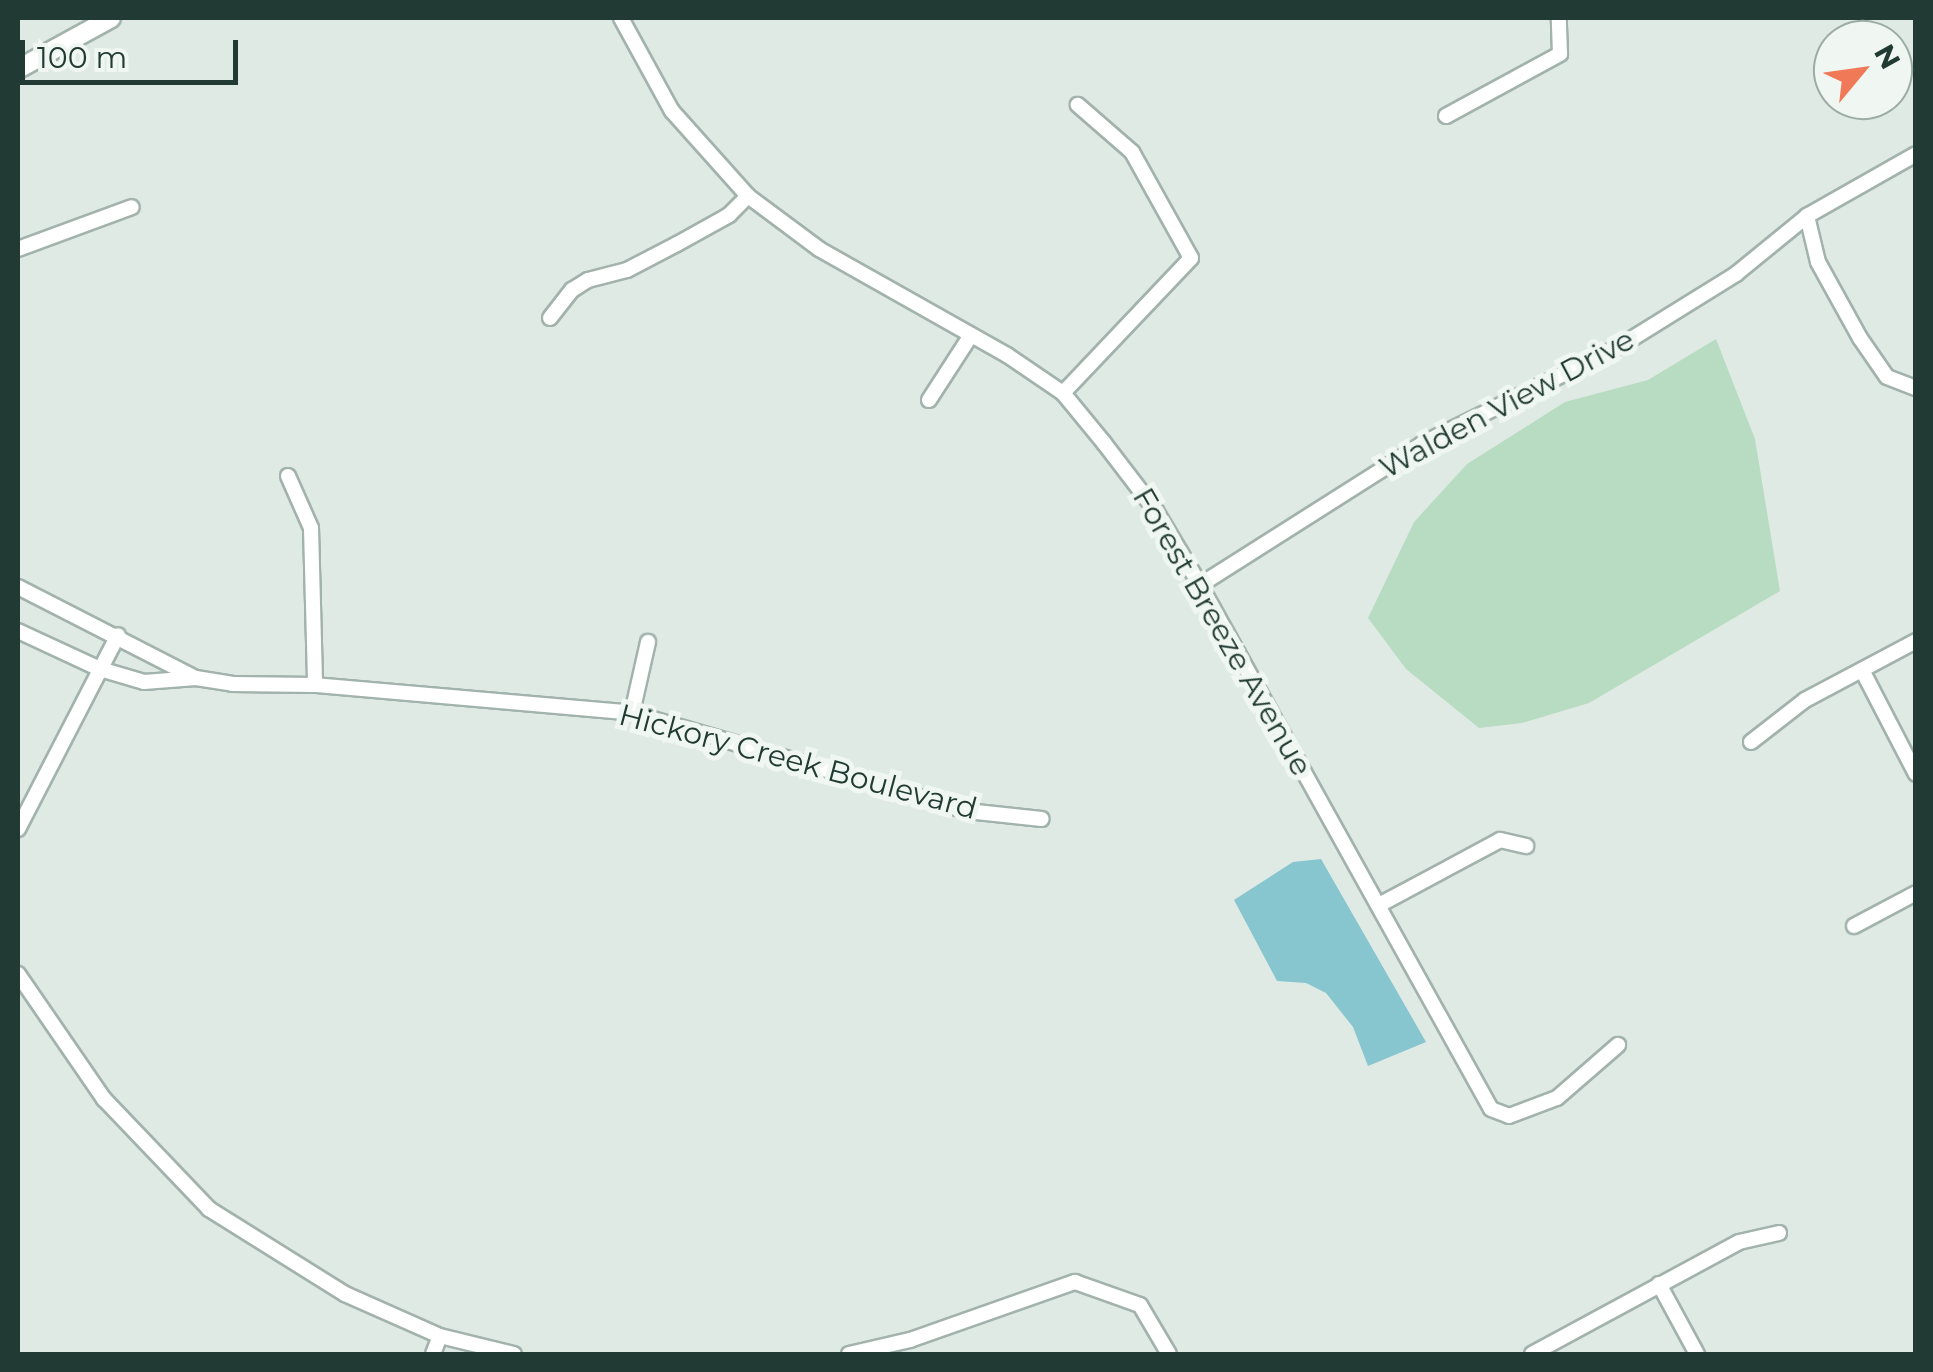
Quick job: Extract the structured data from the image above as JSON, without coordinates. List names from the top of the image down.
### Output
{
  "streets": {
    "street": ["Walden View Drive", "Forest Breeze Avenue", "Hickory Creek Boulevard"]
  },
  "crossings": [
    ["Walden View Drive", "Forest Breeze Avenue"]
  ],
  "scale_bar": "100 m",
  "north": "top right"
}
